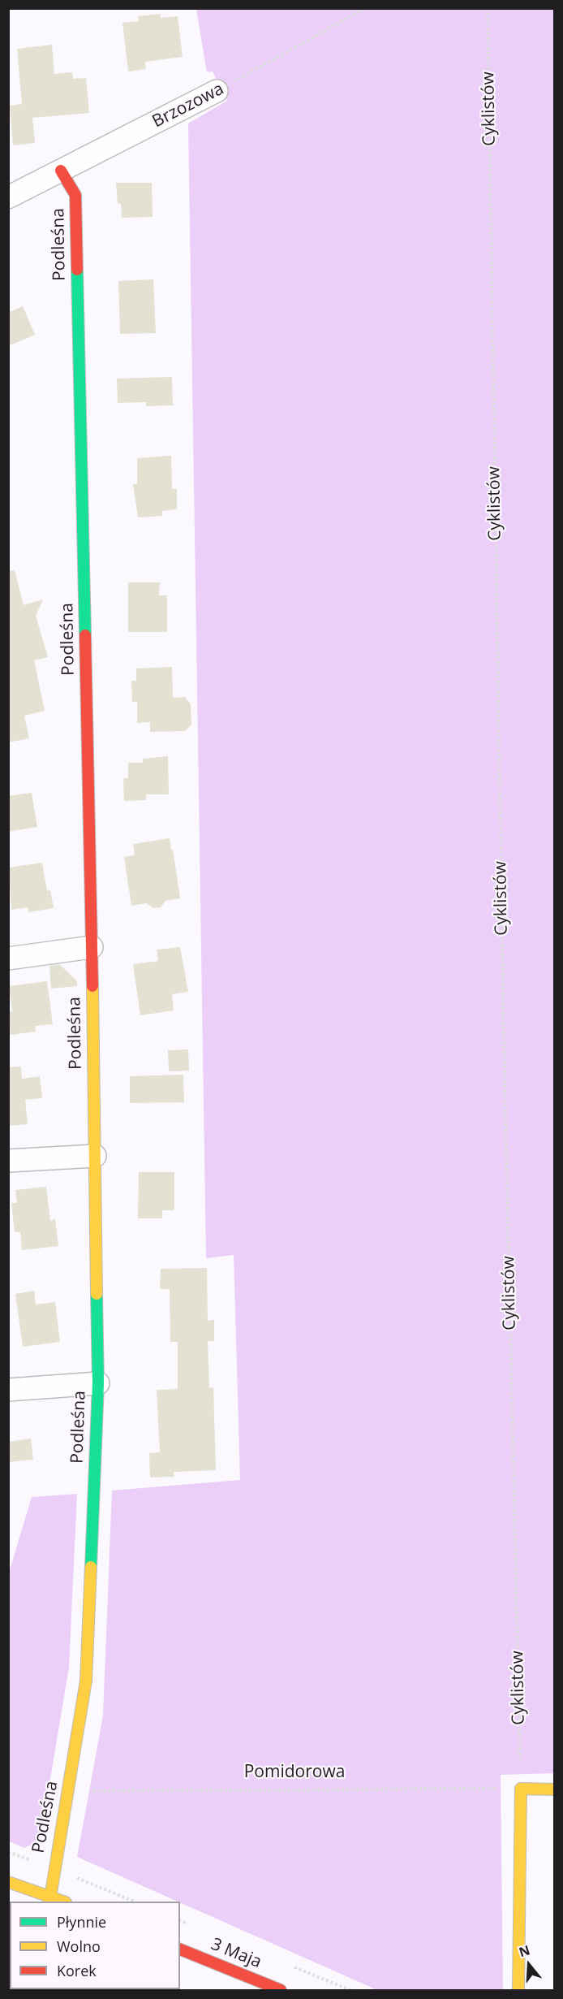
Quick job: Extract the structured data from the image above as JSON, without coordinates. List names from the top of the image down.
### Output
{
  "streets": {
    "street": ["Brzozowa", "Podleśna", "3 Maja"],
    "path": ["Cyklistów", "Pomidorowa"]
  },
  "crossings": [
    ["Brzozowa", "Podleśna"],
    ["Cyklistów", "Pomidorowa"],
    ["Podleśna", "Pomidorowa"]
  ],
  "legend": ["Płynnie", "Wolno", "Korek"],
  "north": "top"
}
